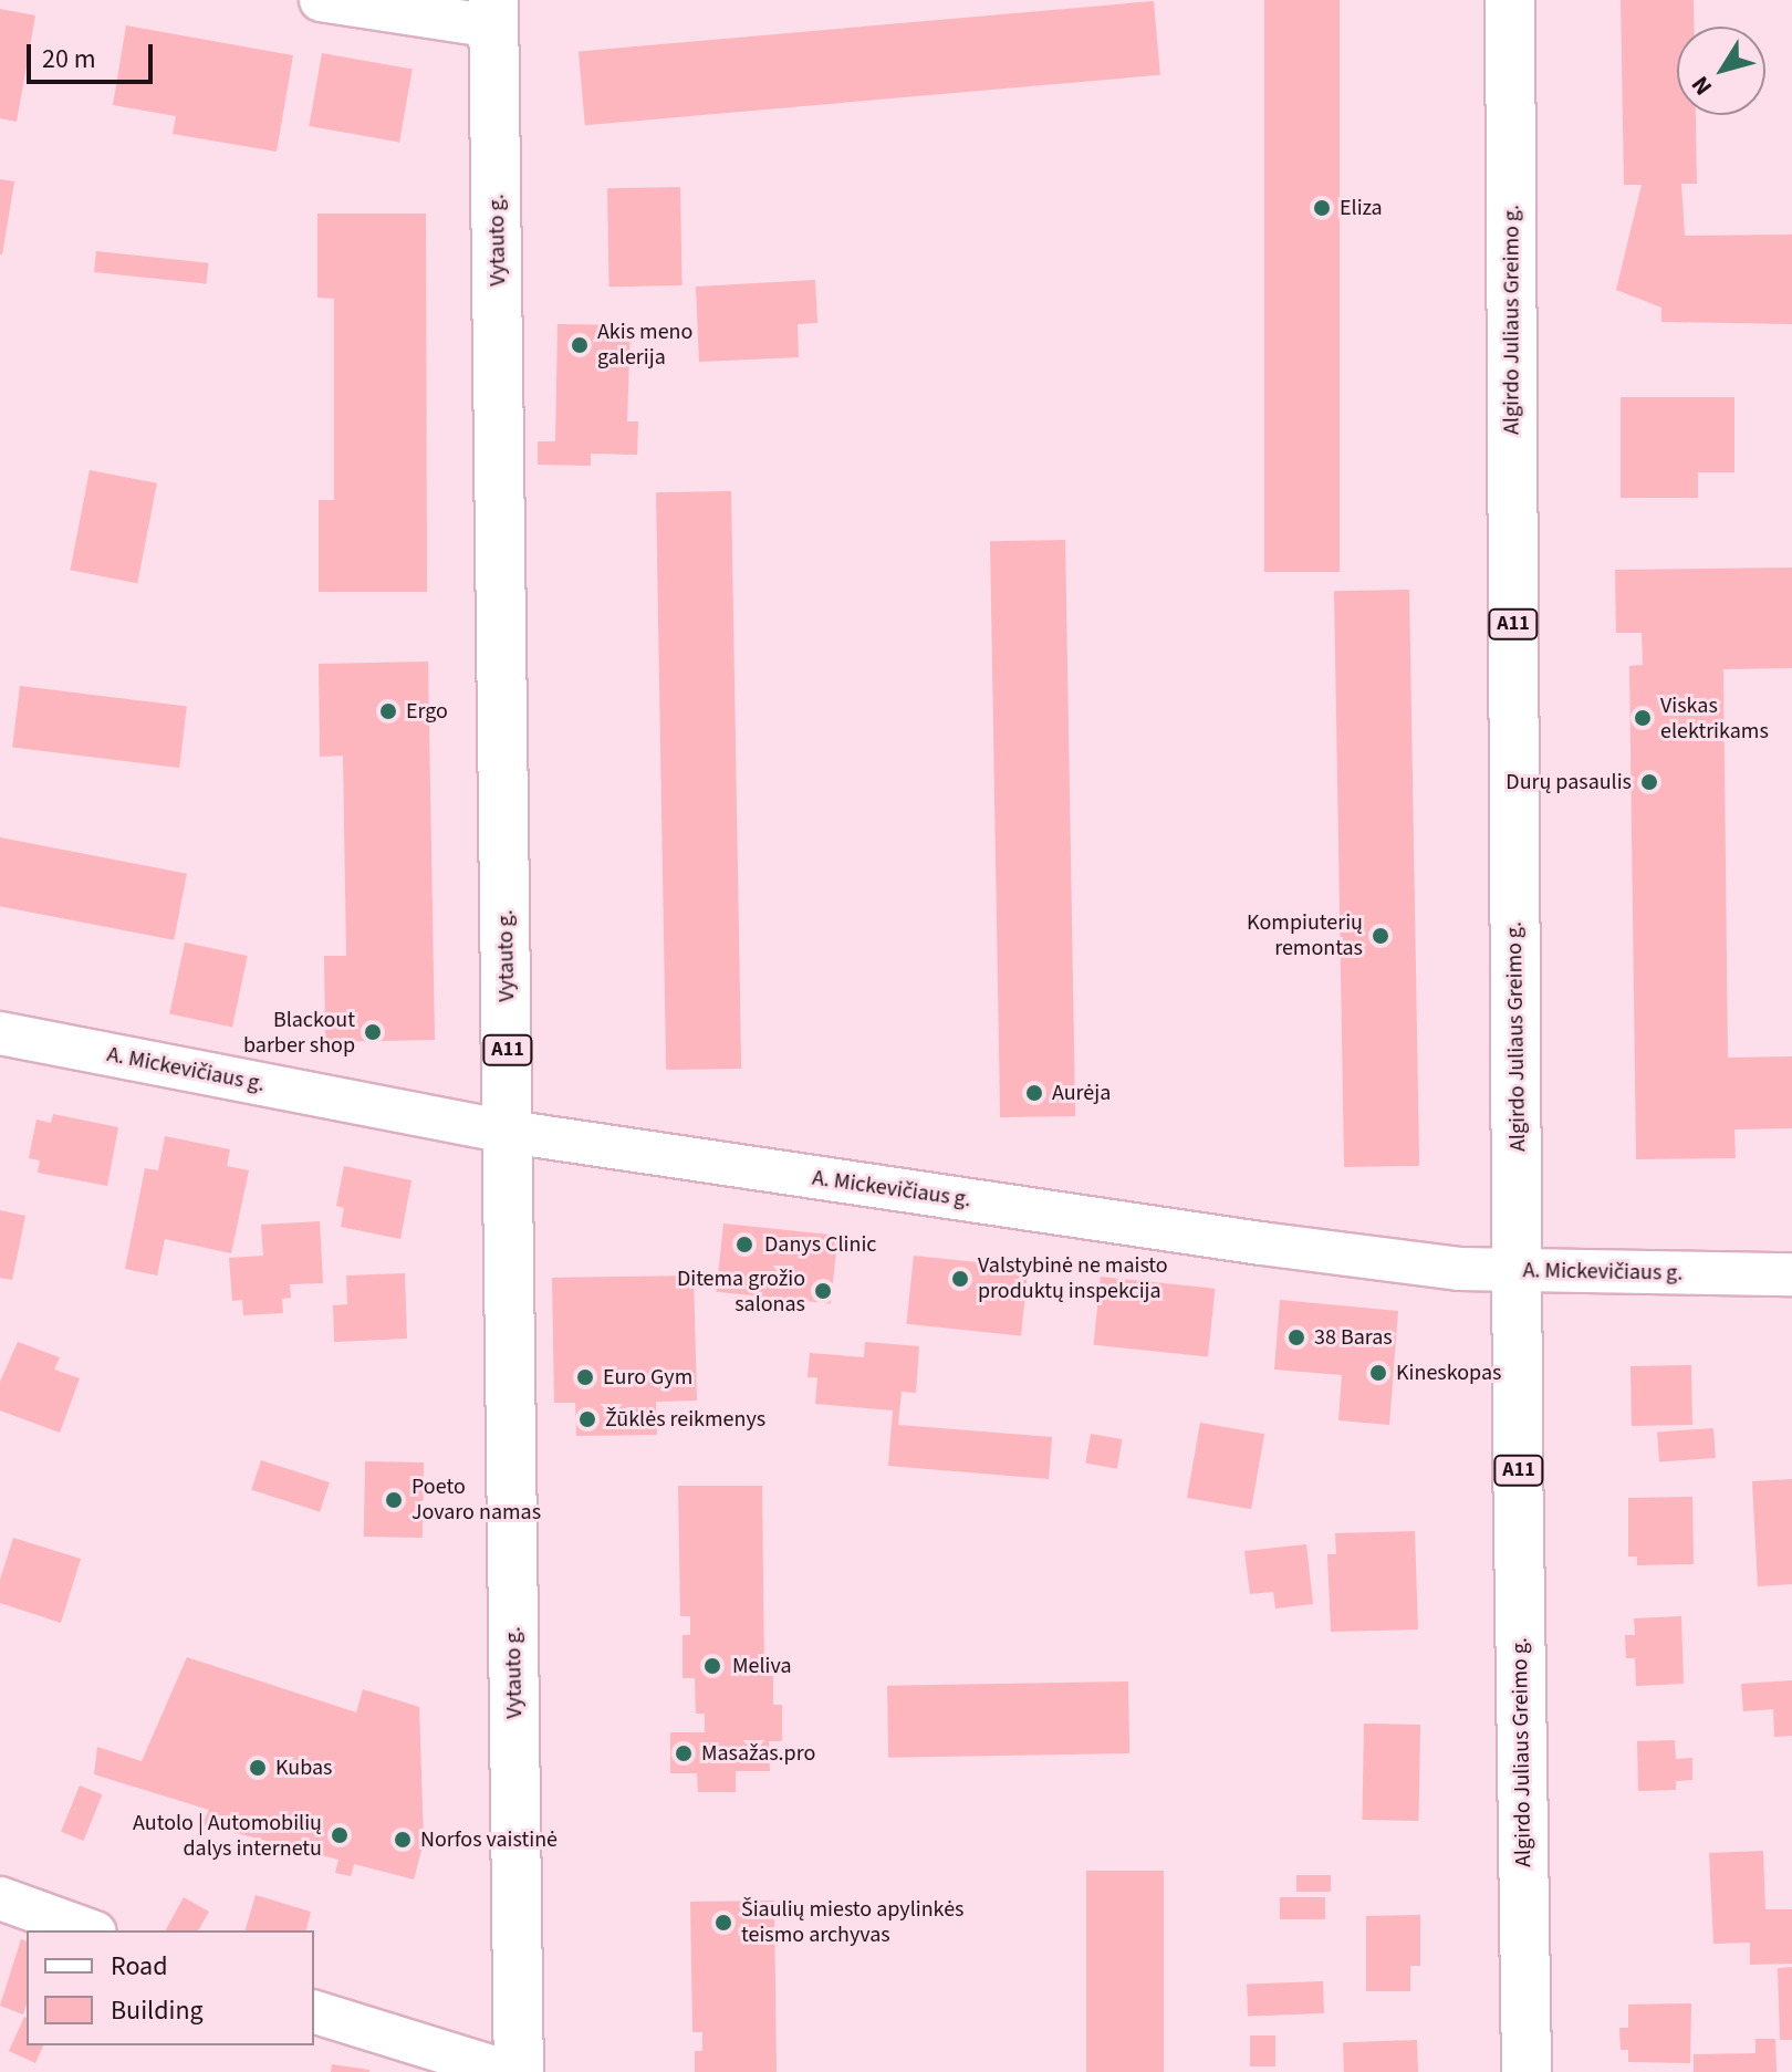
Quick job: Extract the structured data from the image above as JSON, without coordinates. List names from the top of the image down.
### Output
{
  "streets": {
    "highway": ["Vytauto g.", "Algirdo Juliaus Greimo g.", "A11"],
    "street": ["A. Mickevičiaus g."]
  },
  "crossings": [
    ["Vytauto g.", "A. Mickevičiaus g."],
    ["Algirdo Juliaus Greimo g.", "A. Mickevičiaus g."]
  ],
  "places": [
    "Eliza",
    "Akis meno galerija",
    "Ergo",
    "Viskas elektrikams",
    "Durų pasaulis",
    "Kompiuterių remontas",
    "Blackout barber shop",
    "Aurėja",
    "Danys Clinic",
    "Valstybinė ne maisto produktų inspekcija",
    "Ditema grožio salonas",
    "38 Baras",
    "Kineskopas",
    "Euro Gym",
    "Žūklės reikmenys",
    "Poeto Jovaro namas",
    "Meliva",
    "Masažas.pro",
    "Kubas",
    "Autolo | Automobilių dalys internetu",
    "Norfos vaistinė",
    "Šiaulių miesto apylinkės teismo archyvas"
  ],
  "legend": ["Road", "Building"],
  "scale_bar": "20 m",
  "north": "bottom left"
}
